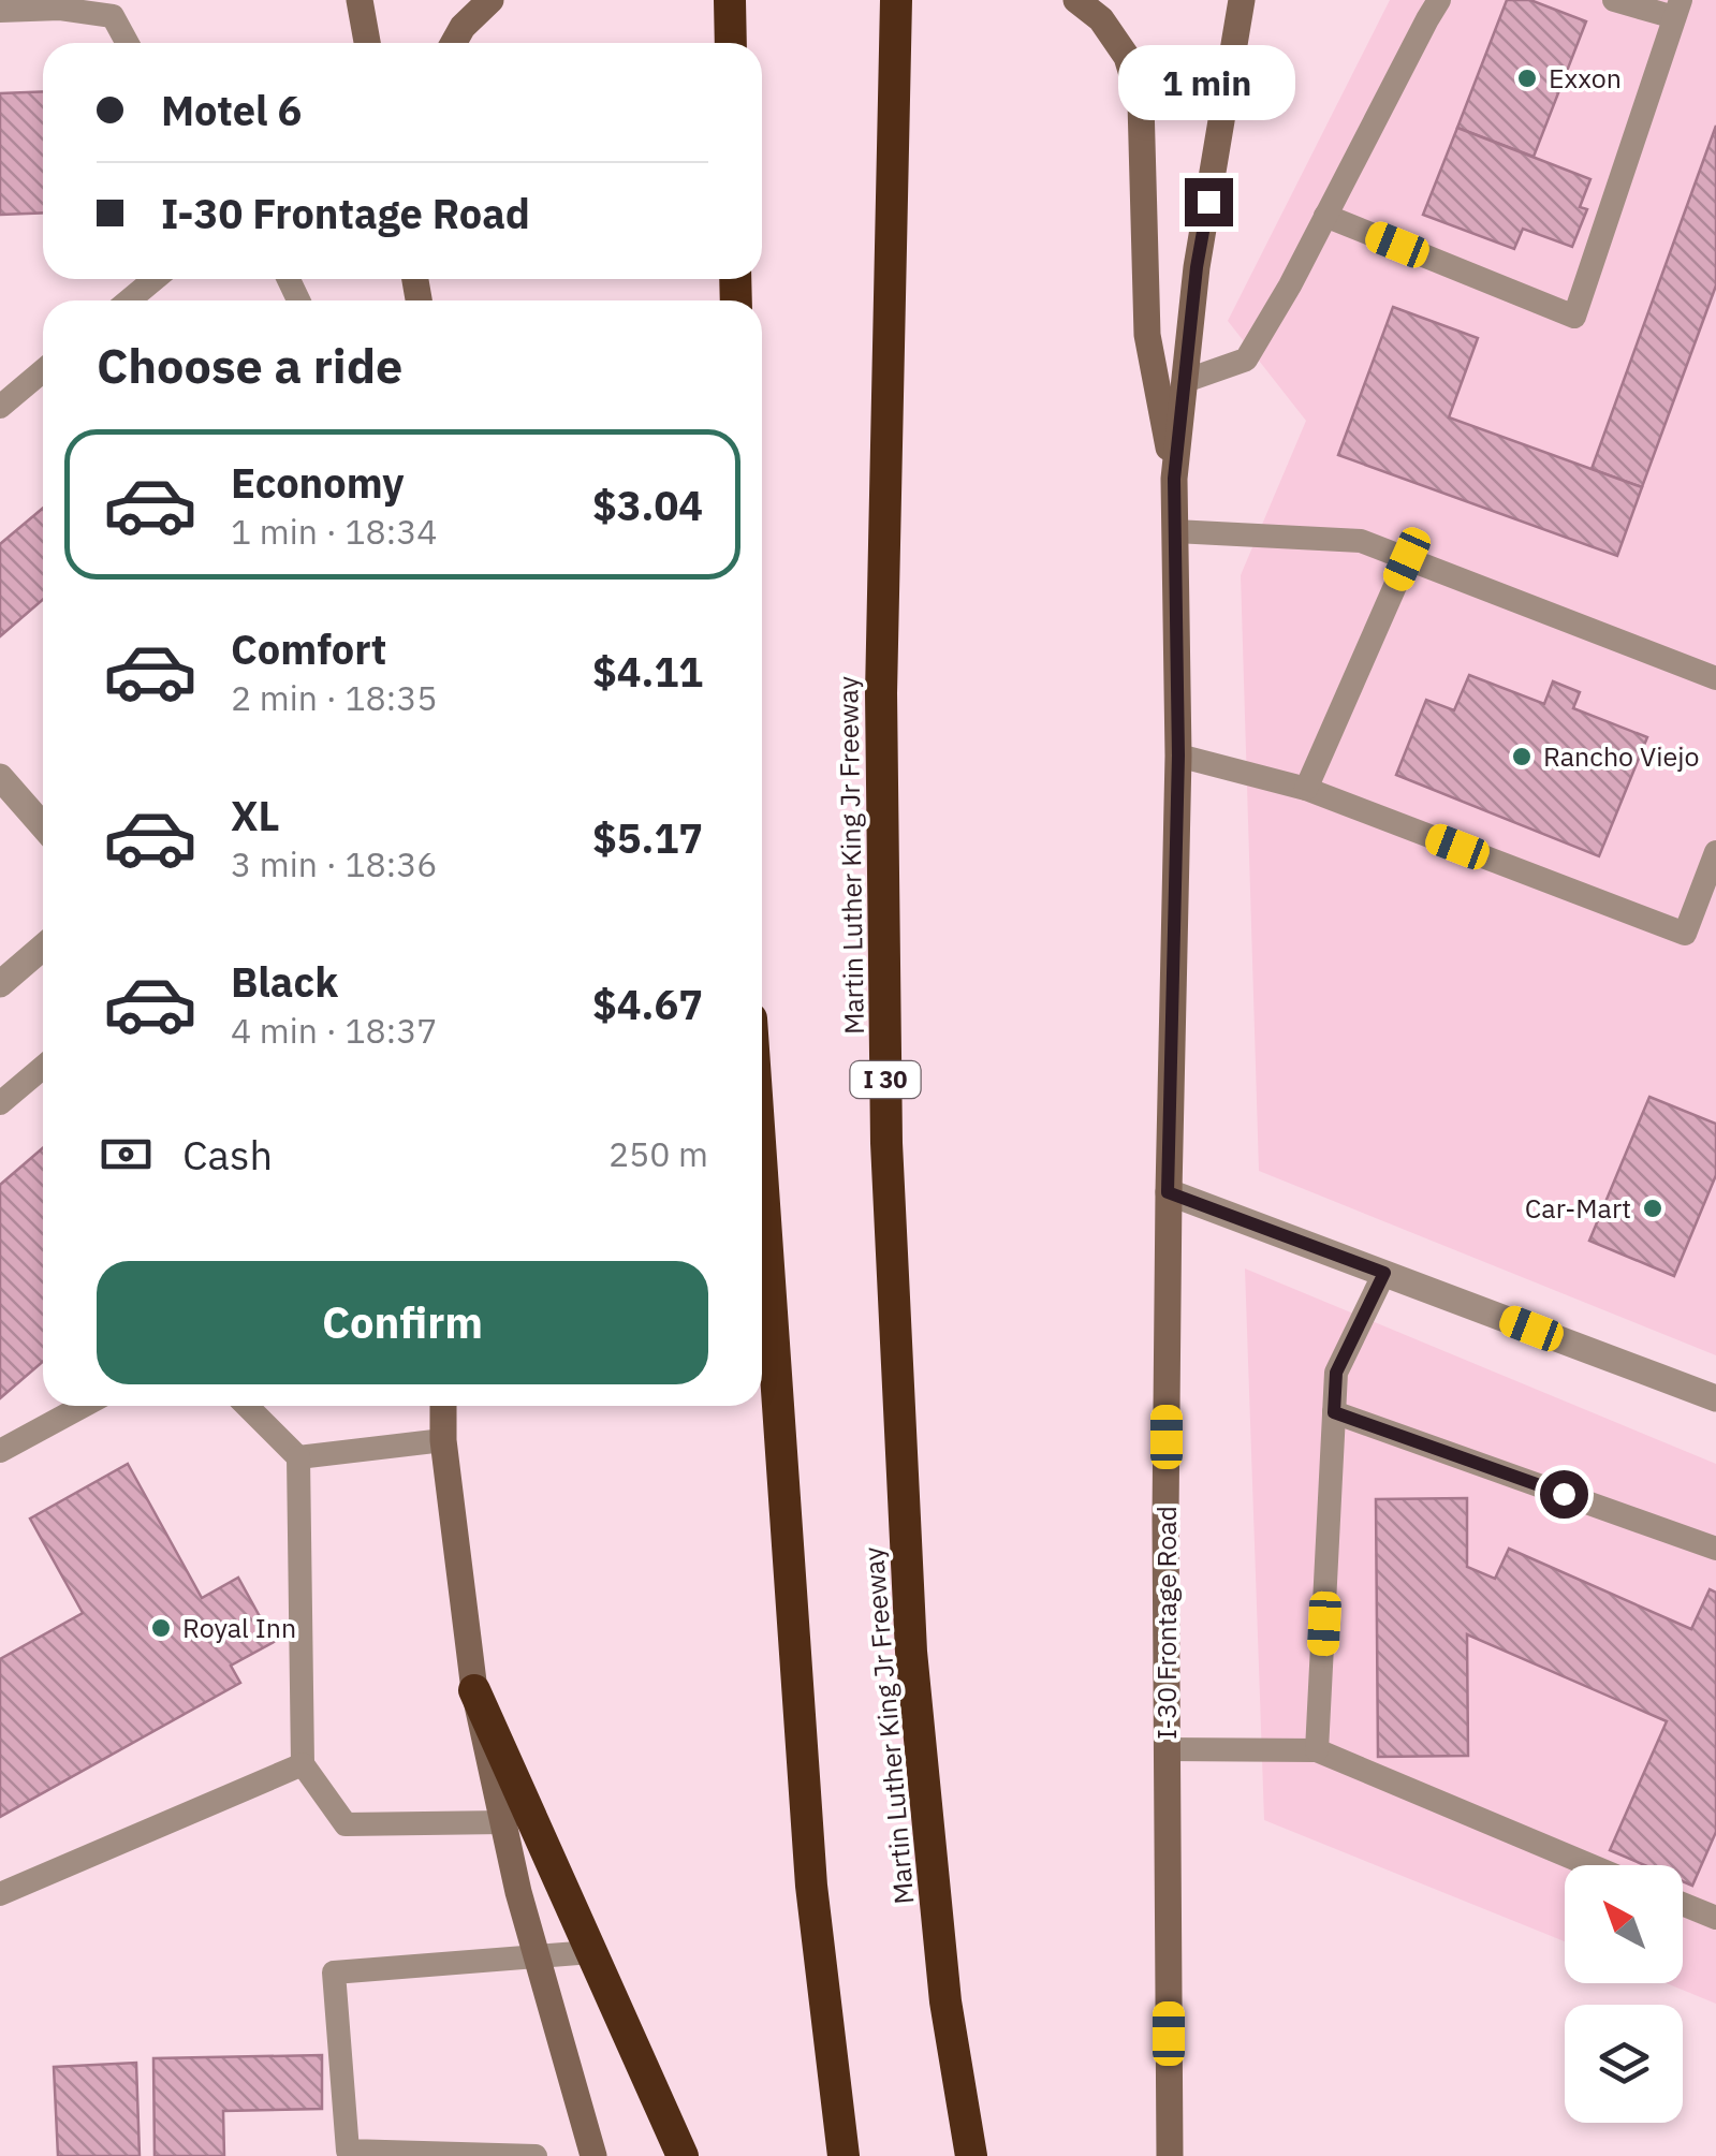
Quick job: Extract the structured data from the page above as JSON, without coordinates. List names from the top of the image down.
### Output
{
  "streets": {
    "highway": ["Martin Luther King Jr Freeway", "I 30"],
    "main road": ["I-30 Frontage Road"]
  },
  "places": [
    "Exxon",
    "Rancho Viejo",
    "Car-Mart",
    "Royal Inn"
  ],
  "north": "top left",
  "page": {
    "banner": ["Motel 6", "I-30 Frontage Road"],
    "bubble": "1 min",
    "heading": "Choose a ride",
    "list": [
      {
        "name": "Economy",
        "note": "1 min · 18:34",
        "value": "$3.04"
      },
      {
        "name": "Comfort",
        "note": "2 min · 18:35",
        "value": "$4.11"
      },
      {
        "name": "XL",
        "note": "3 min · 18:36",
        "value": "$5.17"
      },
      {
        "name": "Black",
        "note": "4 min · 18:37",
        "value": "$4.67"
      }
    ],
    "pay": ["Cash", "250 m"],
    "buttons": "Confirm"
  }
}
